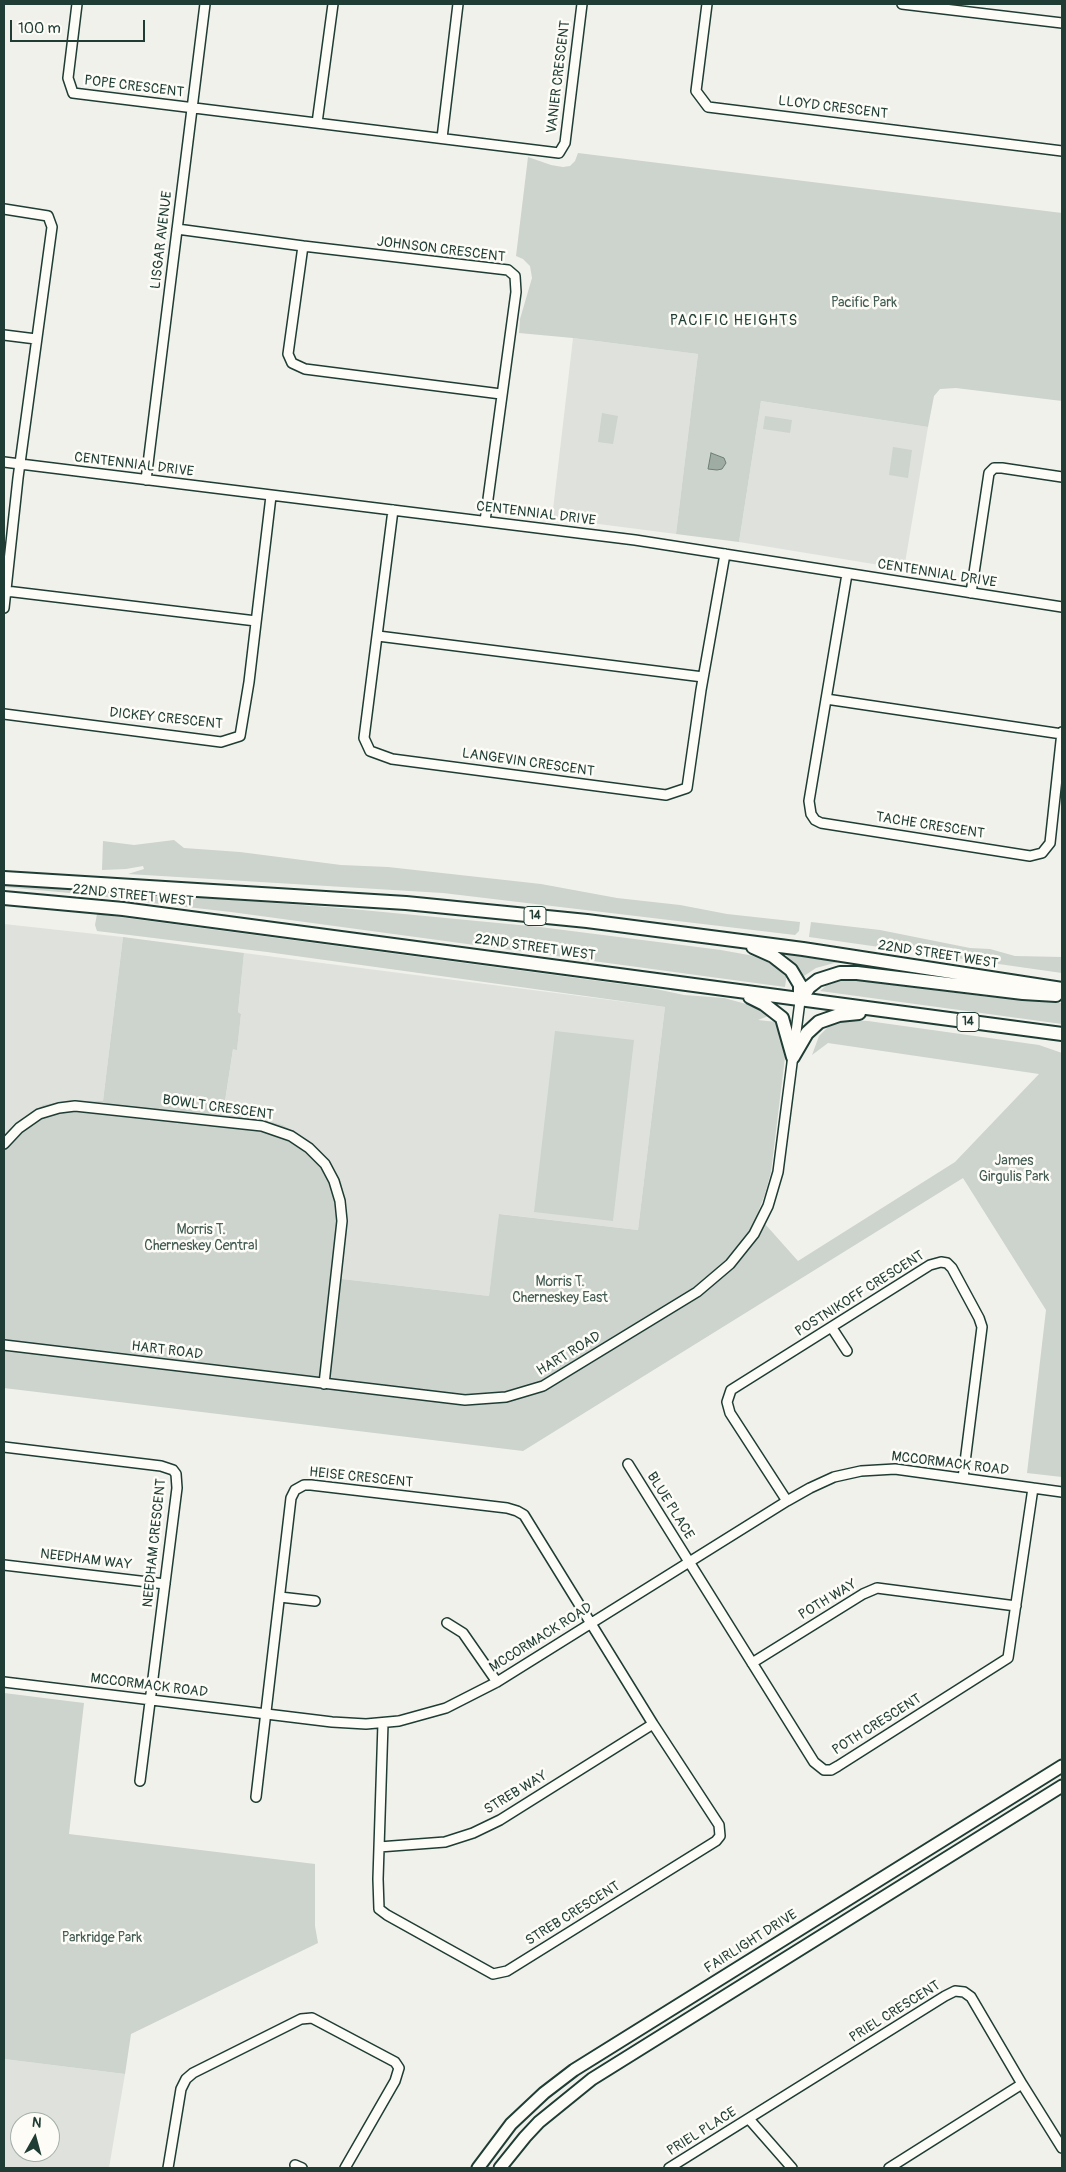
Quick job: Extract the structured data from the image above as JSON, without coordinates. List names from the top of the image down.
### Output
{
  "streets": {
    "highway": ["22ND STREET WEST", "14"],
    "main road": ["FAIRLIGHT DRIVE"],
    "street": [
      "VANIER CRESCENT",
      "POPE CRESCENT",
      "LLOYD CRESCENT",
      "LISGAR AVENUE",
      "JOHNSON CRESCENT",
      "CENTENNIAL DRIVE",
      "DICKEY CRESCENT",
      "LANGEVIN CRESCENT",
      "TACHE CRESCENT",
      "BOWLT CRESCENT",
      "POSTNIKOFF CRESCENT",
      "HART ROAD",
      "MCCORMACK ROAD",
      "HEISE CRESCENT",
      "BLUE PLACE",
      "NEEDHAM CRESCENT",
      "NEEDHAM WAY",
      "POTH WAY",
      "POTH CRESCENT",
      "STREB WAY",
      "STREB CRESCENT",
      "PRIEL CRESCENT",
      "PRIEL PLACE"
    ]
  },
  "crossings": [
    ["VANIER CRESCENT", "POPE CRESCENT"],
    ["VANIER CRESCENT", "LISGAR AVENUE"],
    ["POPE CRESCENT", "LISGAR AVENUE"],
    ["LISGAR AVENUE", "JOHNSON CRESCENT"],
    ["LISGAR AVENUE", "CENTENNIAL DRIVE"],
    ["JOHNSON CRESCENT", "CENTENNIAL DRIVE"],
    ["CENTENNIAL DRIVE", "DICKEY CRESCENT"],
    ["CENTENNIAL DRIVE", "LANGEVIN CRESCENT"],
    ["CENTENNIAL DRIVE", "TACHE CRESCENT"],
    ["22ND STREET WEST", "HART ROAD"],
    ["BOWLT CRESCENT", "HART ROAD"],
    ["POSTNIKOFF CRESCENT", "MCCORMACK ROAD"],
    ["MCCORMACK ROAD", "HEISE CRESCENT"],
    ["MCCORMACK ROAD", "BLUE PLACE"],
    ["MCCORMACK ROAD", "NEEDHAM CRESCENT"],
    ["MCCORMACK ROAD", "POTH CRESCENT"],
    ["MCCORMACK ROAD", "STREB CRESCENT"],
    ["HEISE CRESCENT", "STREB CRESCENT"],
    ["BLUE PLACE", "POTH CRESCENT"],
    ["NEEDHAM CRESCENT", "NEEDHAM WAY"],
    ["POTH WAY", "POTH CRESCENT"],
    ["STREB WAY", "STREB CRESCENT"],
    ["PRIEL CRESCENT", "PRIEL PLACE"]
  ],
  "districts": ["PACIFIC HEIGHTS"],
  "parks": [
    "Pacific Park",
    "James Girgulis Park",
    "Morris T. Cherneskey Central",
    "Morris T. Cherneskey East",
    "Parkridge Park"
  ],
  "scale_bar": "100 m",
  "north": "top"
}
